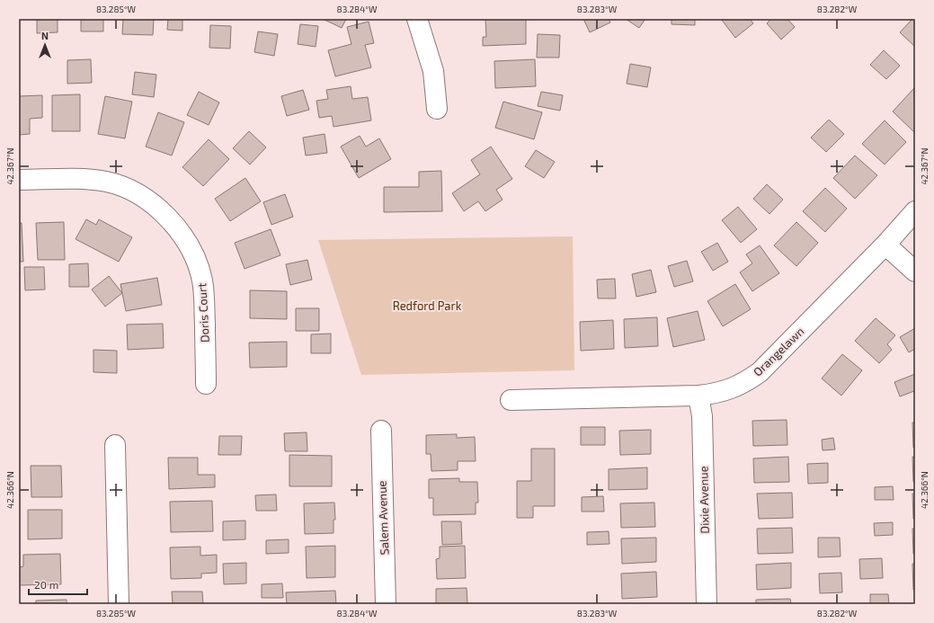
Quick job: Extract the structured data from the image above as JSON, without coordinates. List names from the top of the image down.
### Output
{
  "streets": {
    "street": [
      "Doris Court",
      "Orangelawn",
      "Dixie Avenue",
      "Salem Avenue"
    ]
  },
  "crossings": [
    ["Orangelawn", "Dixie Avenue"]
  ],
  "parks": ["Redford Park"],
  "scale_bar": "20 m",
  "north": "top",
  "coordinates": [
    "83.285°W",
    "83.284°W",
    "83.283°W",
    "83.282°W",
    "42.367°N",
    "42.366°N"
  ]
}
